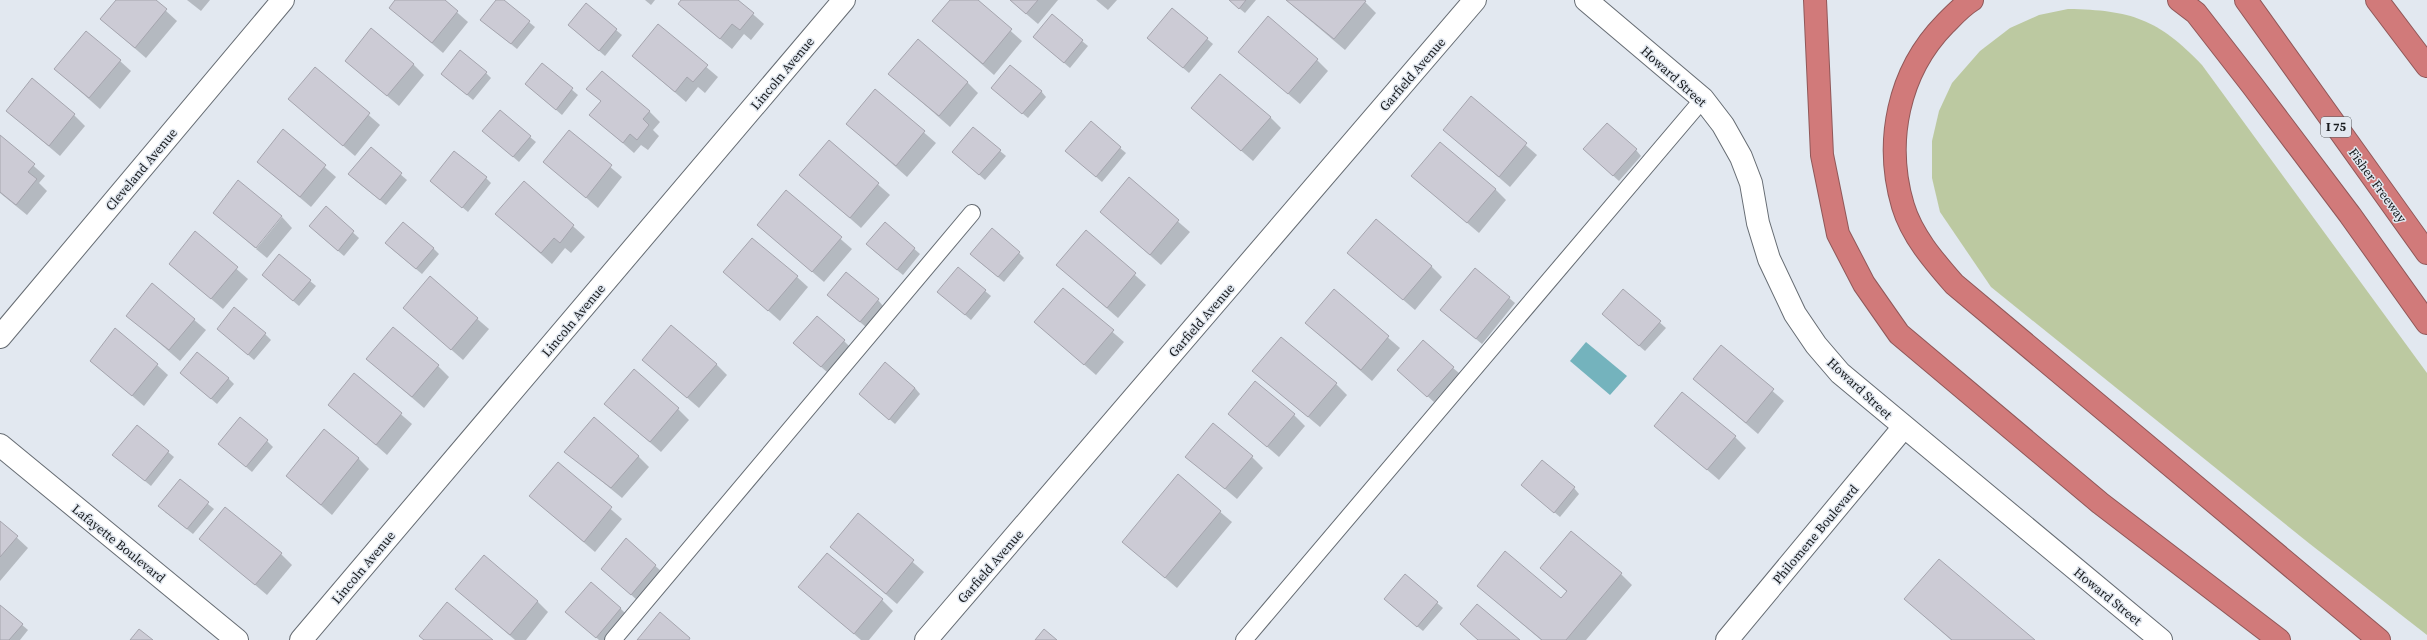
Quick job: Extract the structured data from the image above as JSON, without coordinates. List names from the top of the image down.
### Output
{
  "streets": {
    "highway": ["I 75", "Fisher Freeway"],
    "street": [
      "Lincoln Avenue",
      "Garfield Avenue",
      "Howard Street",
      "Cleveland Avenue",
      "Philomene Boulevard",
      "Lafayette Boulevard"
    ]
  },
  "crossings": [
    ["Howard Street", "Philomene Boulevard"]
  ]
}
